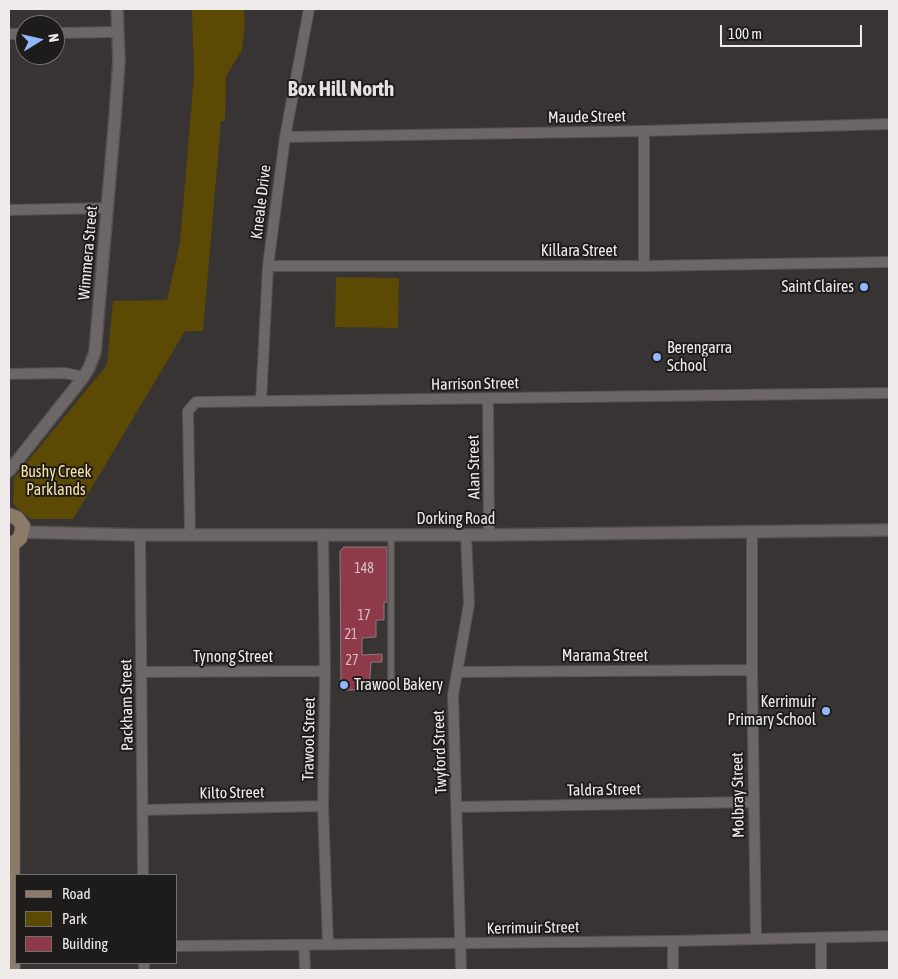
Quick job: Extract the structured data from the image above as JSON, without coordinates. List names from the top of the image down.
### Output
{
  "streets": {
    "street": [
      "Maude Street",
      "Kneale Drive",
      "Killara Street",
      "Wimmera Street",
      "Harrison Street",
      "Alan Street",
      "Dorking Road",
      "Marama Street",
      "Tynong Street",
      "Packham Street",
      "Trawool Street",
      "Twyford Street",
      "Taldra Street",
      "Kilto Street",
      "Molbray Street",
      "Kerrimuir Street"
    ]
  },
  "crossings": [
    ["Maude Street", "Kneale Drive"],
    ["Kneale Drive", "Killara Street"],
    ["Kneale Drive", "Harrison Street"],
    ["Harrison Street", "Alan Street"],
    ["Harrison Street", "Dorking Road"],
    ["Alan Street", "Dorking Road"],
    ["Dorking Road", "Packham Street"],
    ["Dorking Road", "Trawool Street"],
    ["Dorking Road", "Twyford Street"],
    ["Dorking Road", "Molbray Street"],
    ["Marama Street", "Twyford Street"],
    ["Marama Street", "Molbray Street"],
    ["Tynong Street", "Packham Street"],
    ["Tynong Street", "Trawool Street"],
    ["Packham Street", "Kilto Street"],
    ["Trawool Street", "Kilto Street"],
    ["Trawool Street", "Kerrimuir Street"],
    ["Twyford Street", "Taldra Street"],
    ["Twyford Street", "Kerrimuir Street"],
    ["Taldra Street", "Molbray Street"],
    ["Molbray Street", "Kerrimuir Street"]
  ],
  "districts": ["Box Hill North"],
  "parks": ["Bushy Creek Parklands"],
  "places": [
    "Saint Claires",
    "Berengarra School",
    "Trawool Bakery",
    "Kerrimuir Primary School"
  ],
  "house_numbers": [
    "148",
    "17",
    "21",
    "27"
  ],
  "legend": ["Road", "Park", "Building"],
  "scale_bar": "100 m",
  "north": "right"
}
